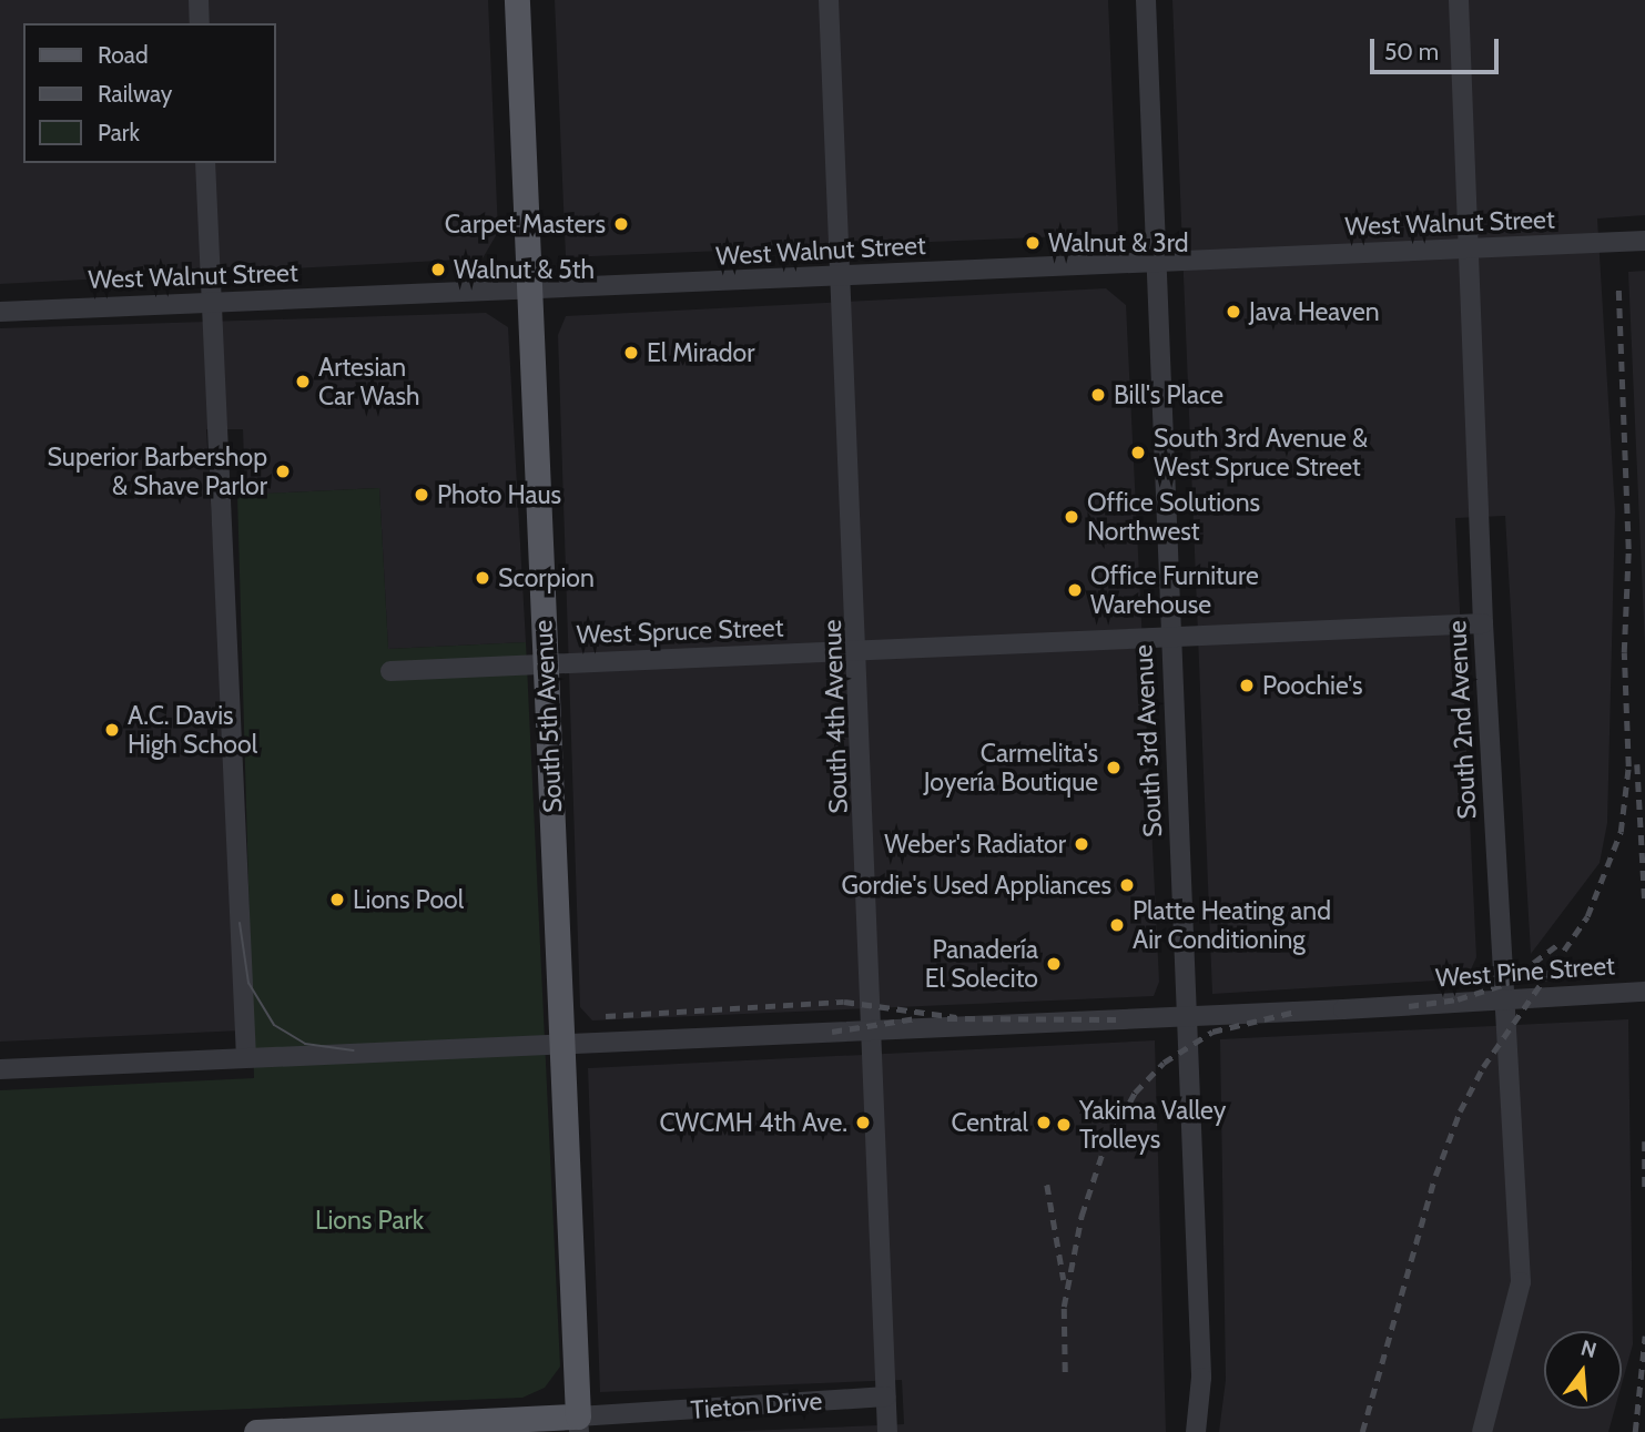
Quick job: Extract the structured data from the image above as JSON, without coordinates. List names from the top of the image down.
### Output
{
  "streets": {
    "main road": ["South 5th Avenue", "Tieton Drive"],
    "street": [
      "West Walnut Street",
      "West Spruce Street",
      "South 4th Avenue",
      "South 2nd Avenue",
      "South 3rd Avenue",
      "West Pine Street"
    ]
  },
  "crossings": [
    ["West Walnut Street", "South 5th Avenue"],
    ["West Walnut Street", "South 4th Avenue"],
    ["West Walnut Street", "South 2nd Avenue"],
    ["West Walnut Street", "South 3rd Avenue"],
    ["West Spruce Street", "South 5th Avenue"],
    ["West Spruce Street", "South 4th Avenue"],
    ["West Spruce Street", "South 2nd Avenue"],
    ["West Spruce Street", "South 3rd Avenue"],
    ["South 5th Avenue", "West Pine Street"],
    ["South 5th Avenue", "Tieton Drive"],
    ["South 4th Avenue", "West Pine Street"],
    ["South 4th Avenue", "Tieton Drive"],
    ["South 2nd Avenue", "West Pine Street"],
    ["South 3rd Avenue", "West Pine Street"]
  ],
  "parks": ["Lions Park"],
  "places": [
    "Carpet Masters",
    "Walnut & 3rd",
    "Walnut & 5th",
    "Java Heaven",
    "El Mirador",
    "Artesian Car Wash",
    "Bill's Place",
    "South 3rd Avenue & West Spruce Street",
    "Superior Barbershop & Shave Parlor",
    "Photo Haus",
    "Office Solutions Northwest",
    "Scorpion",
    "Office Furniture Warehouse",
    "Poochie's",
    "A.C. Davis High School",
    "Carmelita's Joyería Boutique",
    "Weber's Radiator",
    "Gordie's Used Appliances",
    "Lions Pool",
    "Platte Heating and Air Conditioning",
    "Panadería El Solecito",
    "CWCMH 4th Ave.",
    "Central",
    "Yakima Valley Trolleys"
  ],
  "legend": ["Road", "Railway", "Park"],
  "scale_bar": "50 m",
  "north": "top"
}
